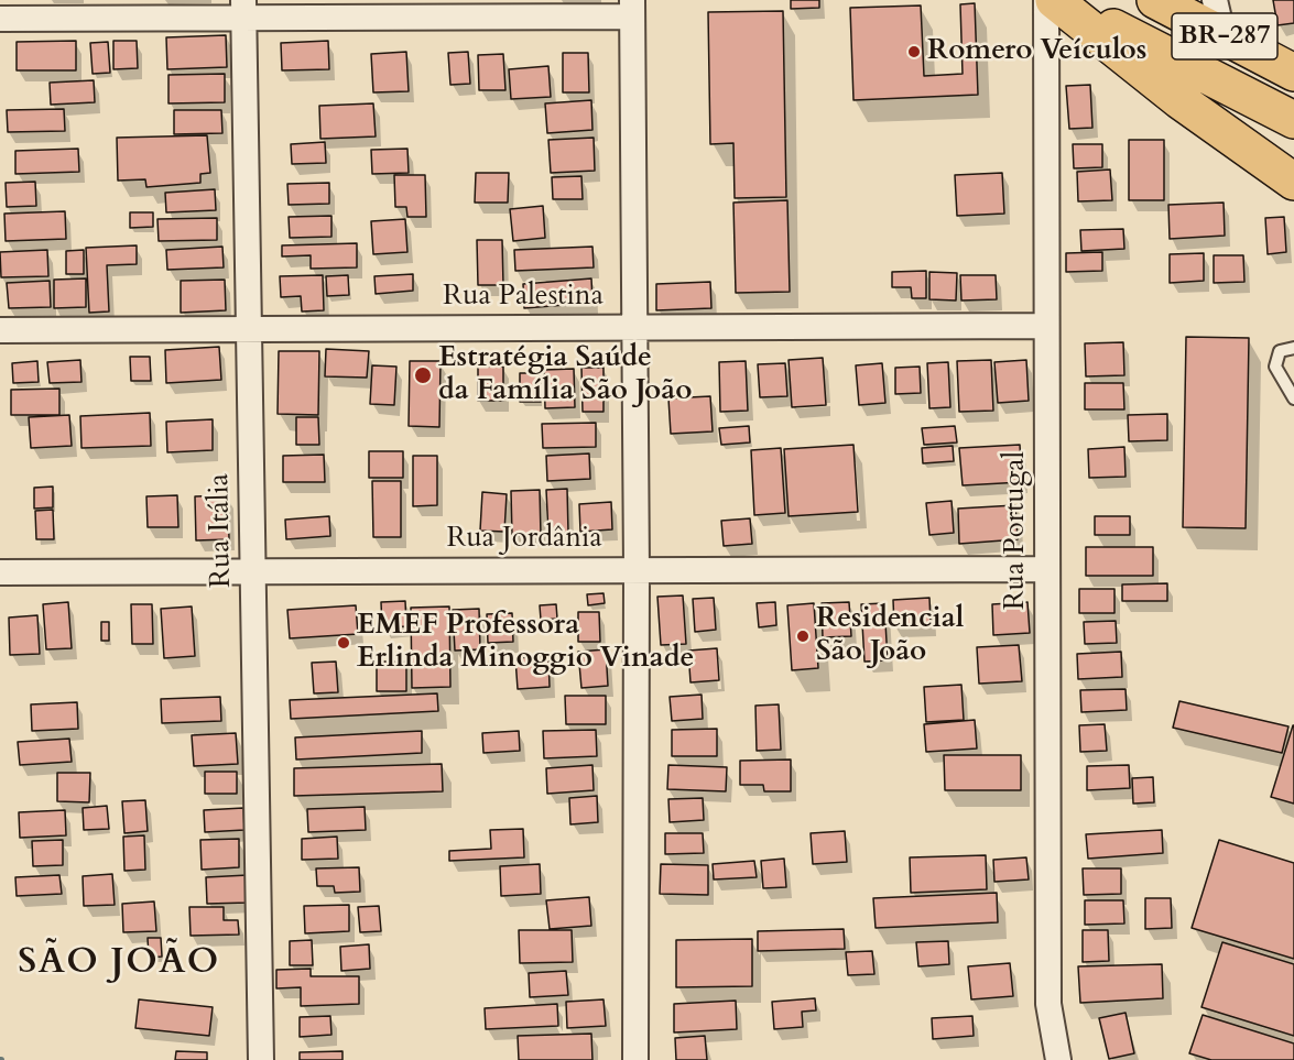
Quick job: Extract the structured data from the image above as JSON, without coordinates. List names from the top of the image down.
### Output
{
  "streets": {
    "highway": ["BR-287"],
    "street": [
      "Rua Palestina",
      "Rua Itália",
      "Rua Portugal",
      "Rua Jordânia"
    ]
  },
  "crossings": [
    ["Rua Palestina", "Rua Itália"],
    ["Rua Palestina", "Rua Portugal"],
    ["Rua Itália", "Rua Jordânia"],
    ["Rua Portugal", "Rua Jordânia"]
  ],
  "districts": ["SÃO JOÃO"],
  "places": [
    "Romero Veículos",
    "Estratégia Saúde da Família São João",
    "Residencial São João",
    "EMEF Professora Erlinda Minoggio Vinade"
  ]
}
